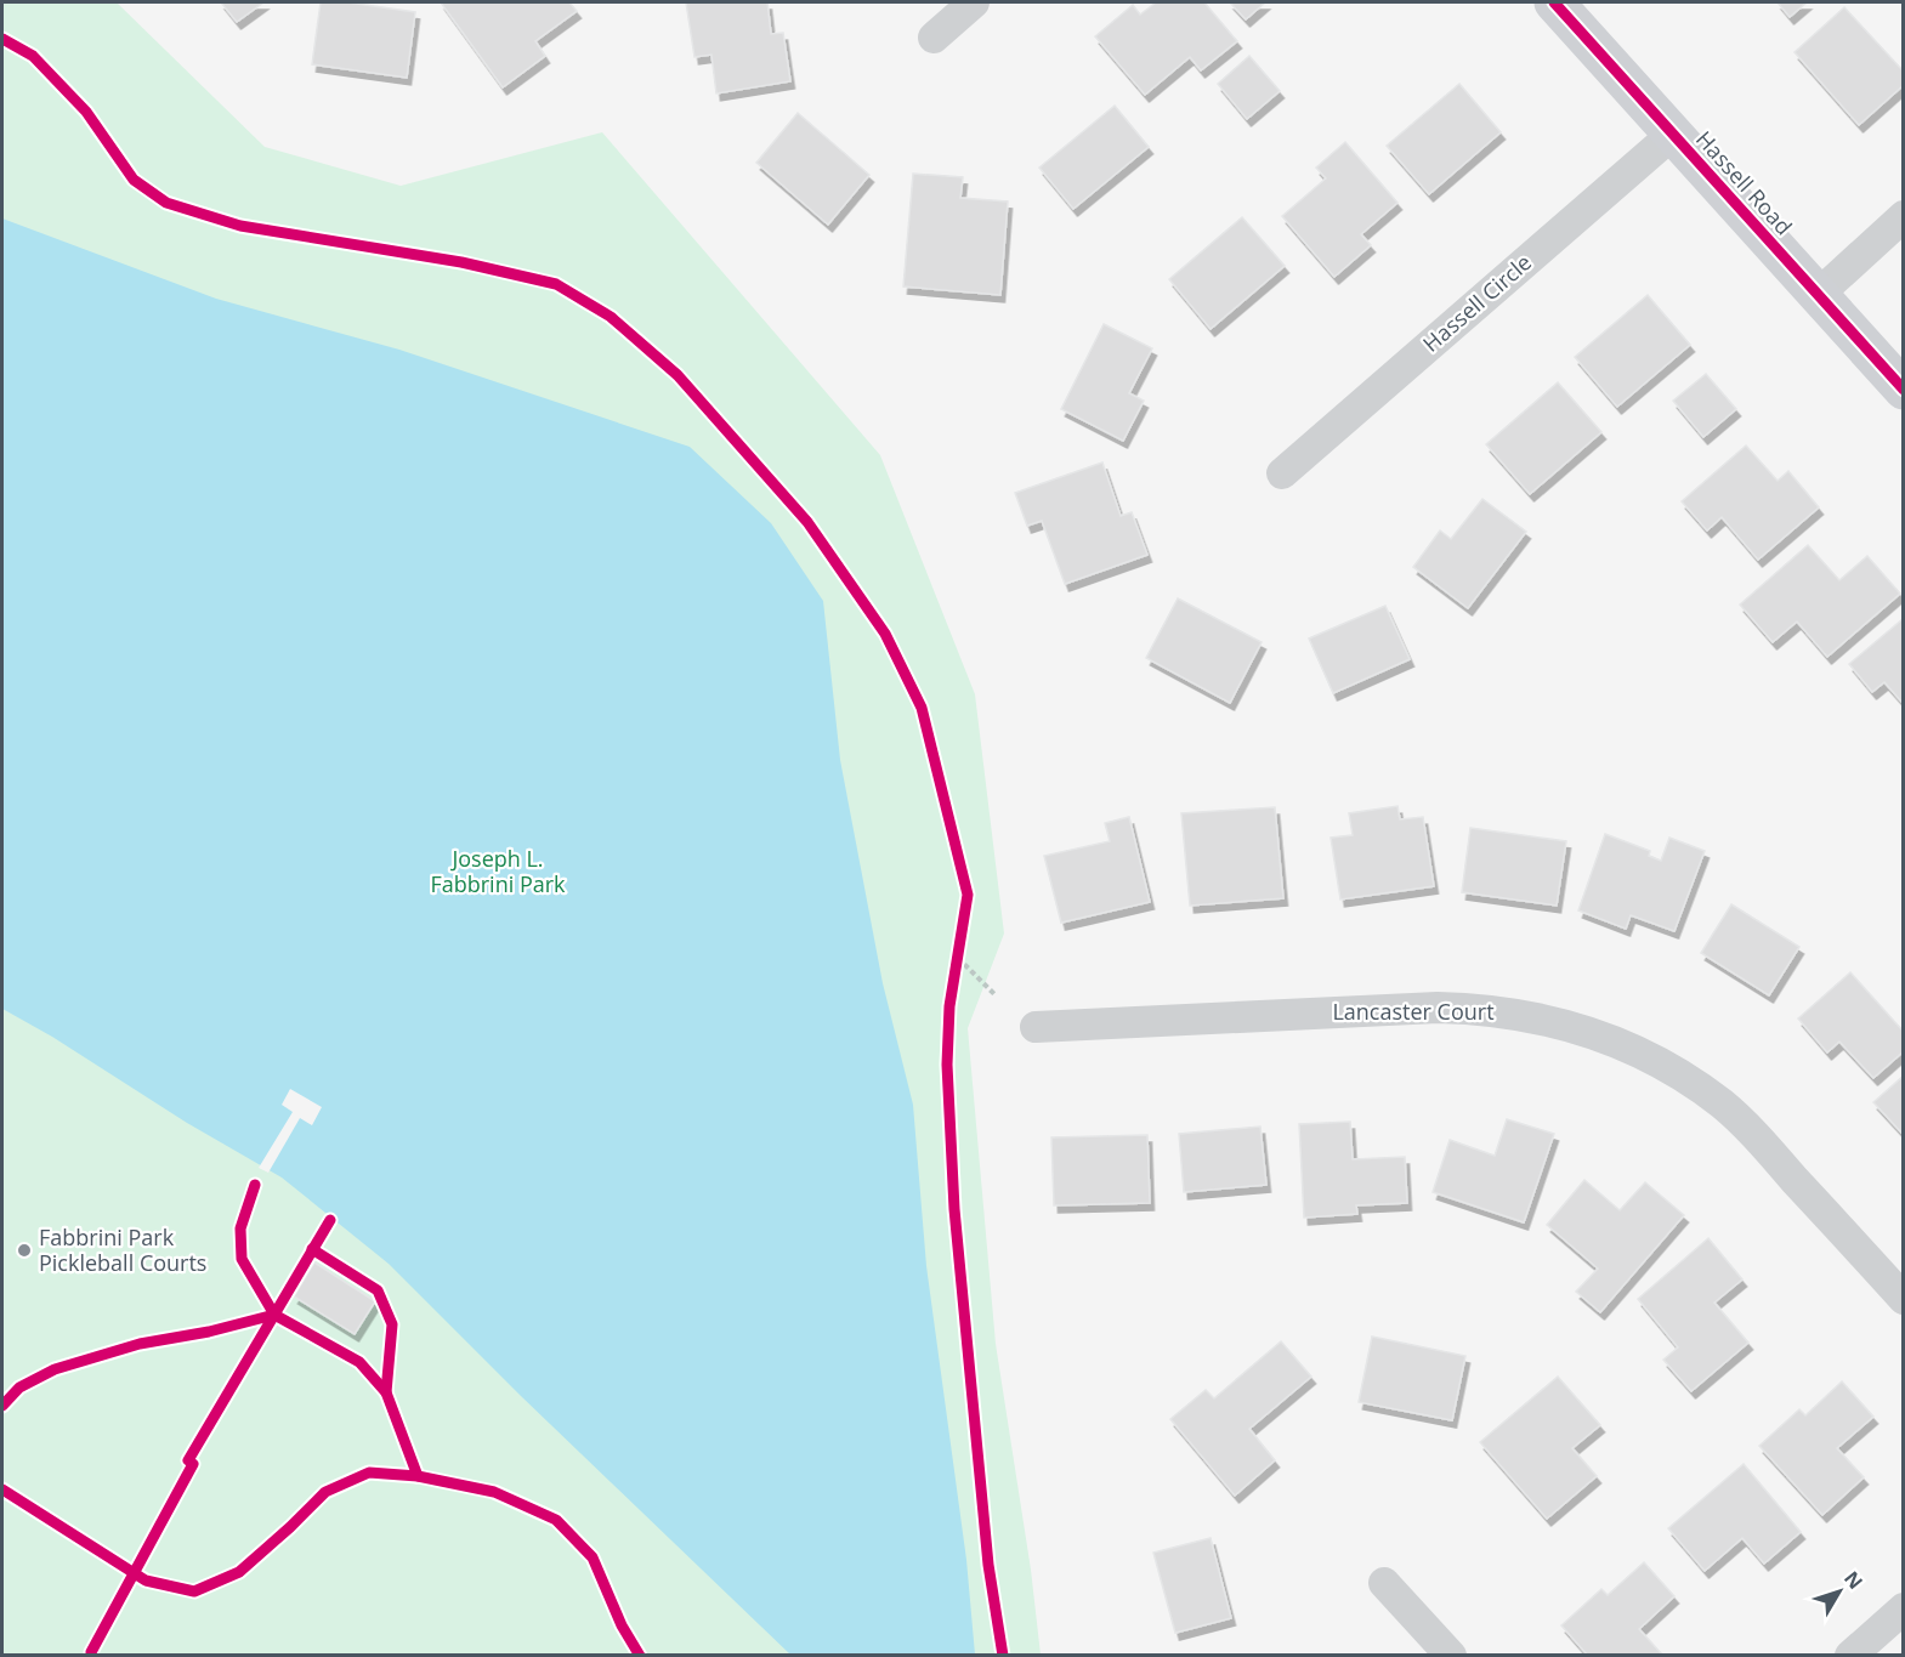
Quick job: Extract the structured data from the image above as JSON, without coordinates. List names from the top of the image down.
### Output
{
  "streets": {
    "street": ["Hassell Road", "Hassell Circle", "Lancaster Court"]
  },
  "crossings": [
    ["Hassell Road", "Hassell Circle"]
  ],
  "parks": ["Joseph L. Fabbrini Park"],
  "places": ["Fabbrini Park Pickleball Courts"],
  "north": "top right"
}
